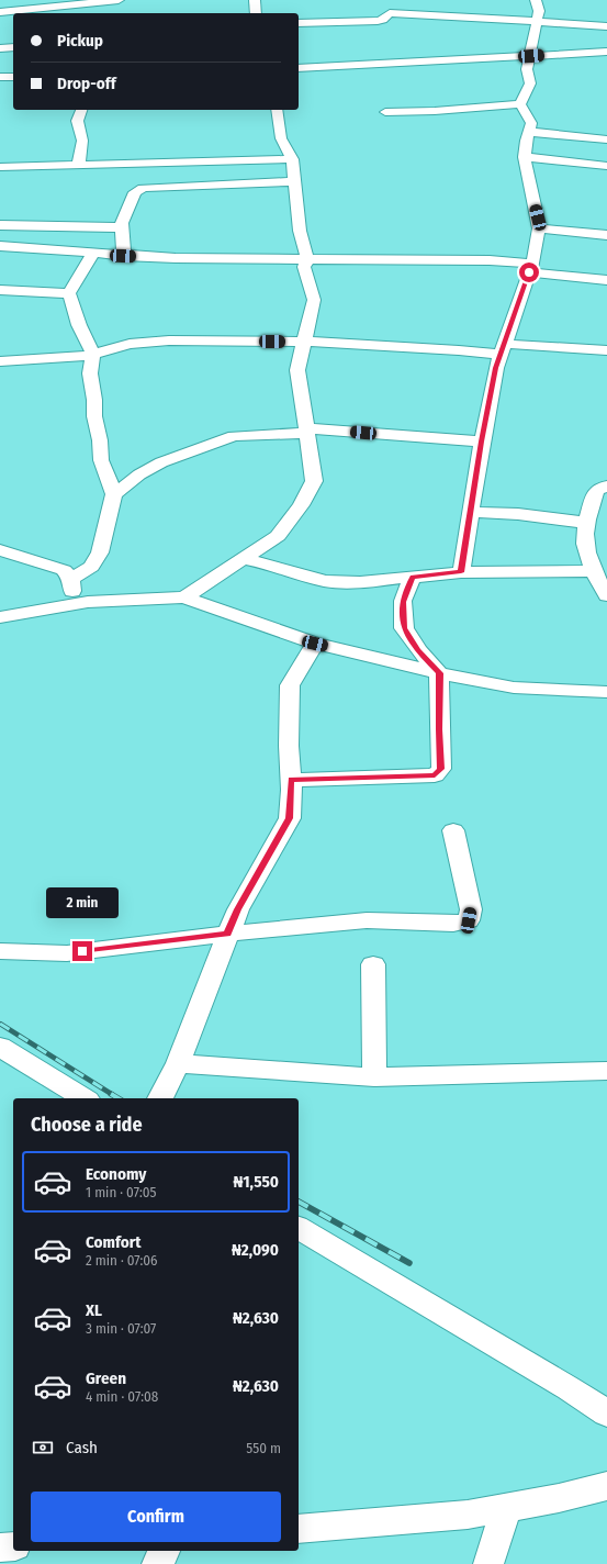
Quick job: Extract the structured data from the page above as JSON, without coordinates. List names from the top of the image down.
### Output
{
  "page": {
    "banner": ["Pickup", "Drop-off"],
    "bubble": "2 min",
    "heading": "Choose a ride",
    "list": [
      {
        "name": "Economy",
        "note": "1 min · 07:05",
        "value": "₦1,550"
      },
      {
        "name": "Comfort",
        "note": "2 min · 07:06",
        "value": "₦2,090"
      },
      {
        "name": "XL",
        "note": "3 min · 07:07",
        "value": "₦2,630"
      },
      {
        "name": "Green",
        "note": "4 min · 07:08",
        "value": "₦2,630"
      }
    ],
    "pay": ["Cash", "550 m"],
    "buttons": "Confirm"
  }
}
